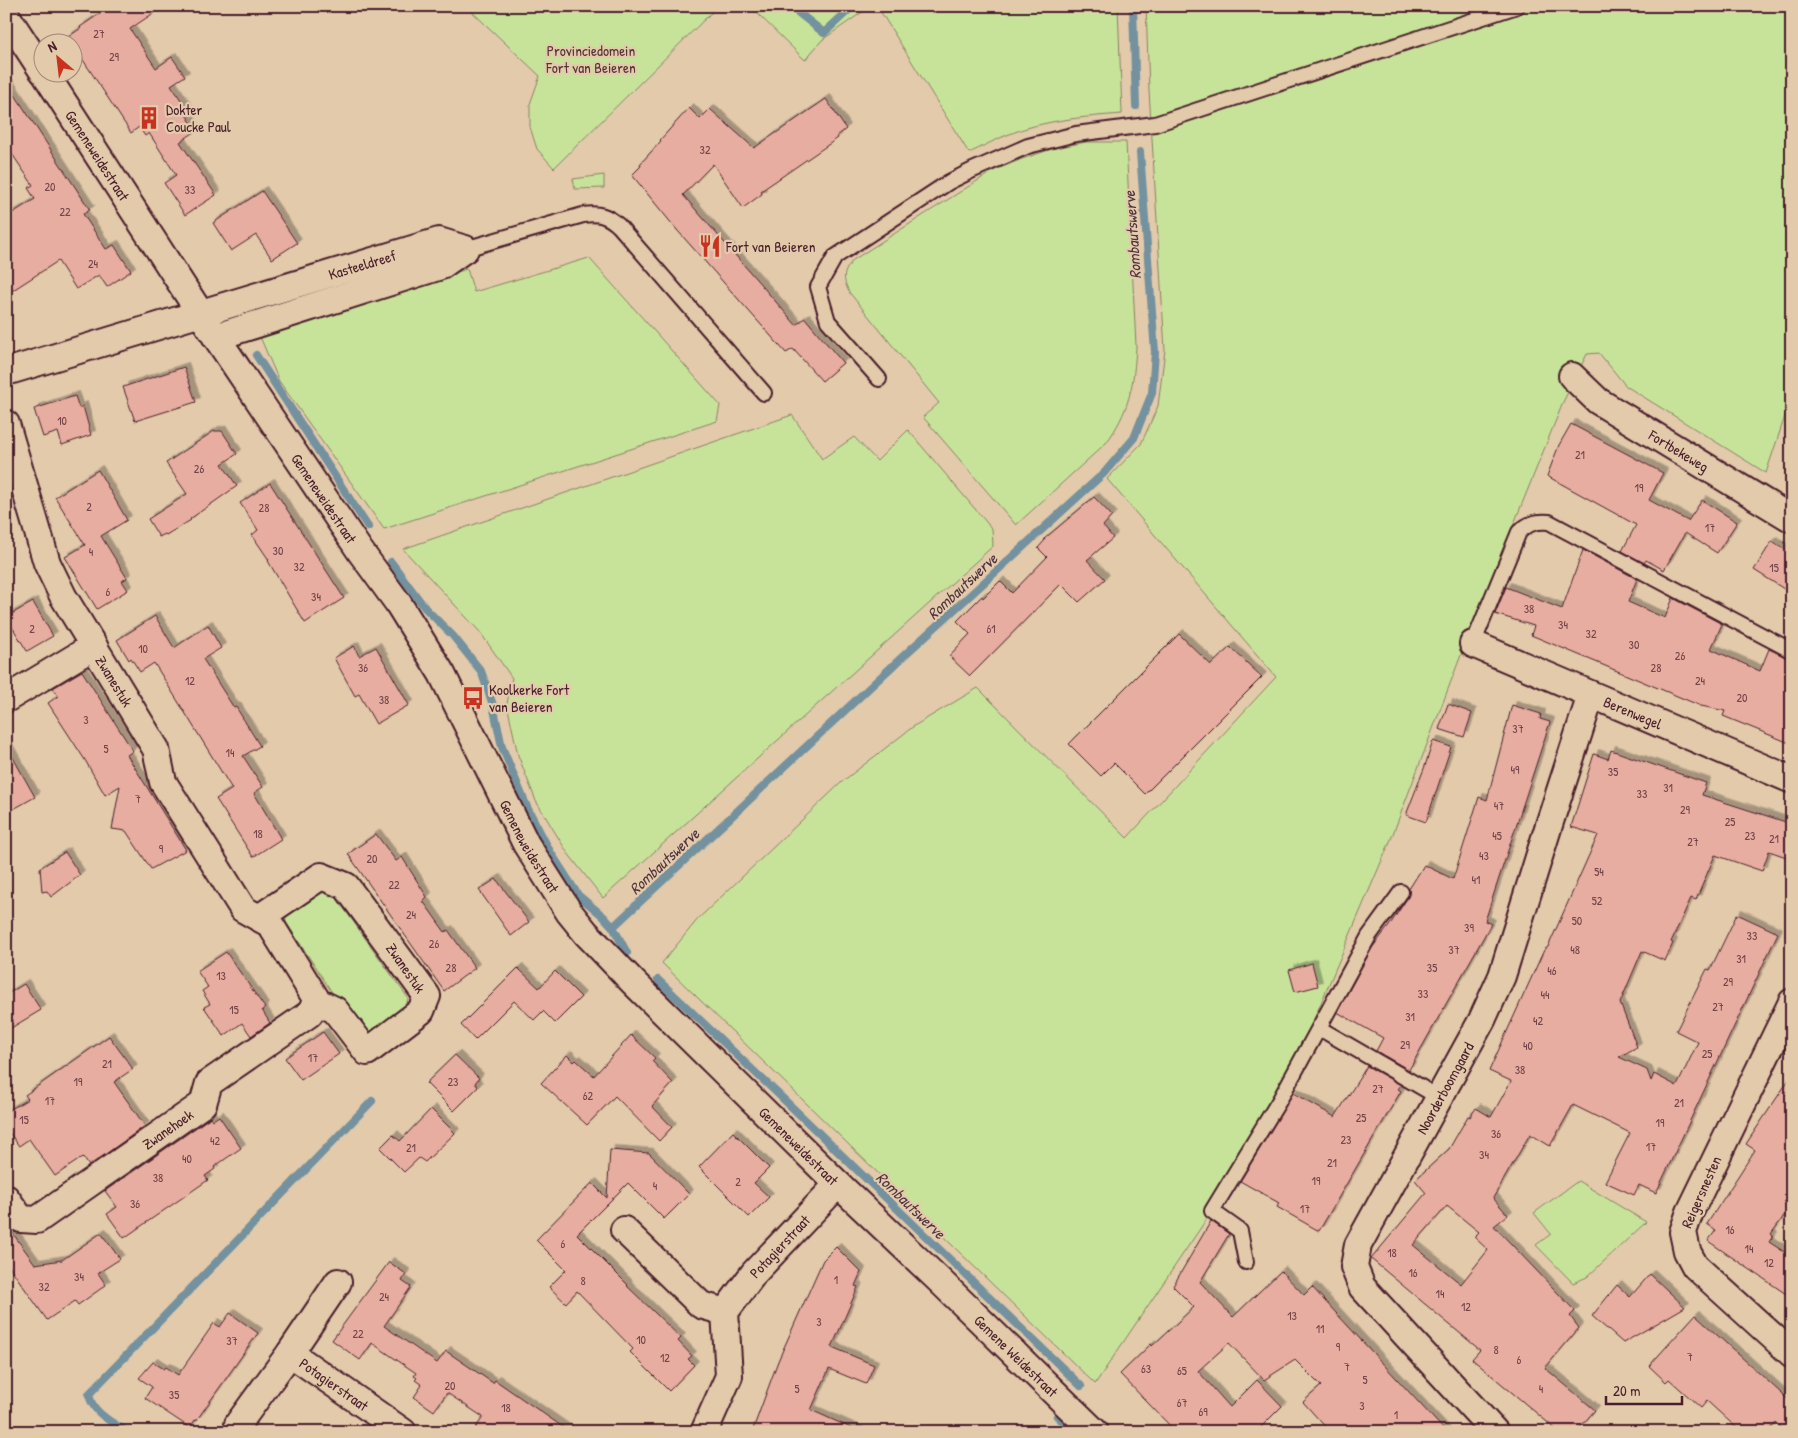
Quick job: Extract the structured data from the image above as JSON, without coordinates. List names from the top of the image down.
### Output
{
  "streets": {
    "street": [
      "Gemeneweidestraat",
      "Kasteeldreef",
      "Fortbekeweg",
      "Zwanestuk",
      "Berenwegel",
      "Noorderboomgaard",
      "Zwanehoek",
      "Reigersnesten",
      "Potagierstraat",
      "Gemene Weidestraat"
    ]
  },
  "crossings": [
    ["Gemeneweidestraat", "Kasteeldreef"],
    ["Gemeneweidestraat", "Potagierstraat"],
    ["Gemeneweidestraat", "Gemene Weidestraat"],
    ["Zwanestuk", "Zwanehoek"],
    ["Berenwegel", "Noorderboomgaard"]
  ],
  "water": ["Rombautswerve"],
  "parks": ["Provinciedomein Fort van Beieren"],
  "places": {
    "building": ["Dokter Coucke Paul"],
    "restaurant": ["Fort van Beieren"],
    "bus stop": ["Koolkerke Fort van Beieren"]
  },
  "house_numbers": [
    "27",
    "29",
    "32",
    "20",
    "33",
    "22",
    "24",
    "10",
    "21",
    "26",
    "19",
    "2",
    "28",
    "17",
    "30",
    "4",
    "32",
    "15",
    "6",
    "34",
    "38",
    "34",
    "2",
    "61",
    "32",
    "30",
    "10",
    "26",
    "36",
    "28",
    "12",
    "24",
    "20",
    "38",
    "3",
    "37",
    "5",
    "14",
    "49",
    "35",
    "31",
    "33",
    "7",
    "47",
    "29",
    "25",
    "18",
    "45",
    "23",
    "21",
    "27",
    "9",
    "43",
    "20",
    "54",
    "41",
    "22",
    "52",
    "24",
    "50",
    "39",
    "33",
    "26",
    "37",
    "48",
    "31",
    "28",
    "35",
    "46",
    "13",
    "29",
    "33",
    "44",
    "27",
    "15",
    "31",
    "42",
    "29",
    "40",
    "25",
    "17",
    "21",
    "38",
    "19",
    "23",
    "27",
    "62",
    "17",
    "21",
    "25",
    "15",
    "19",
    "36",
    "23",
    "42",
    "17",
    "21",
    "34",
    "40",
    "21",
    "38",
    "19",
    "2",
    "4",
    "36",
    "17",
    "16",
    "6",
    "14",
    "18",
    "12",
    "16",
    "34",
    "1",
    "8",
    "32",
    "14",
    "24",
    "12",
    "13",
    "3",
    "11",
    "22",
    "10",
    "37",
    "9",
    "8",
    "7",
    "12",
    "6",
    "7",
    "63",
    "65",
    "5",
    "20",
    "5",
    "4",
    "35",
    "67",
    "3",
    "18",
    "69",
    "1"
  ],
  "scale_bar": "20 m",
  "north": "top left"
}
